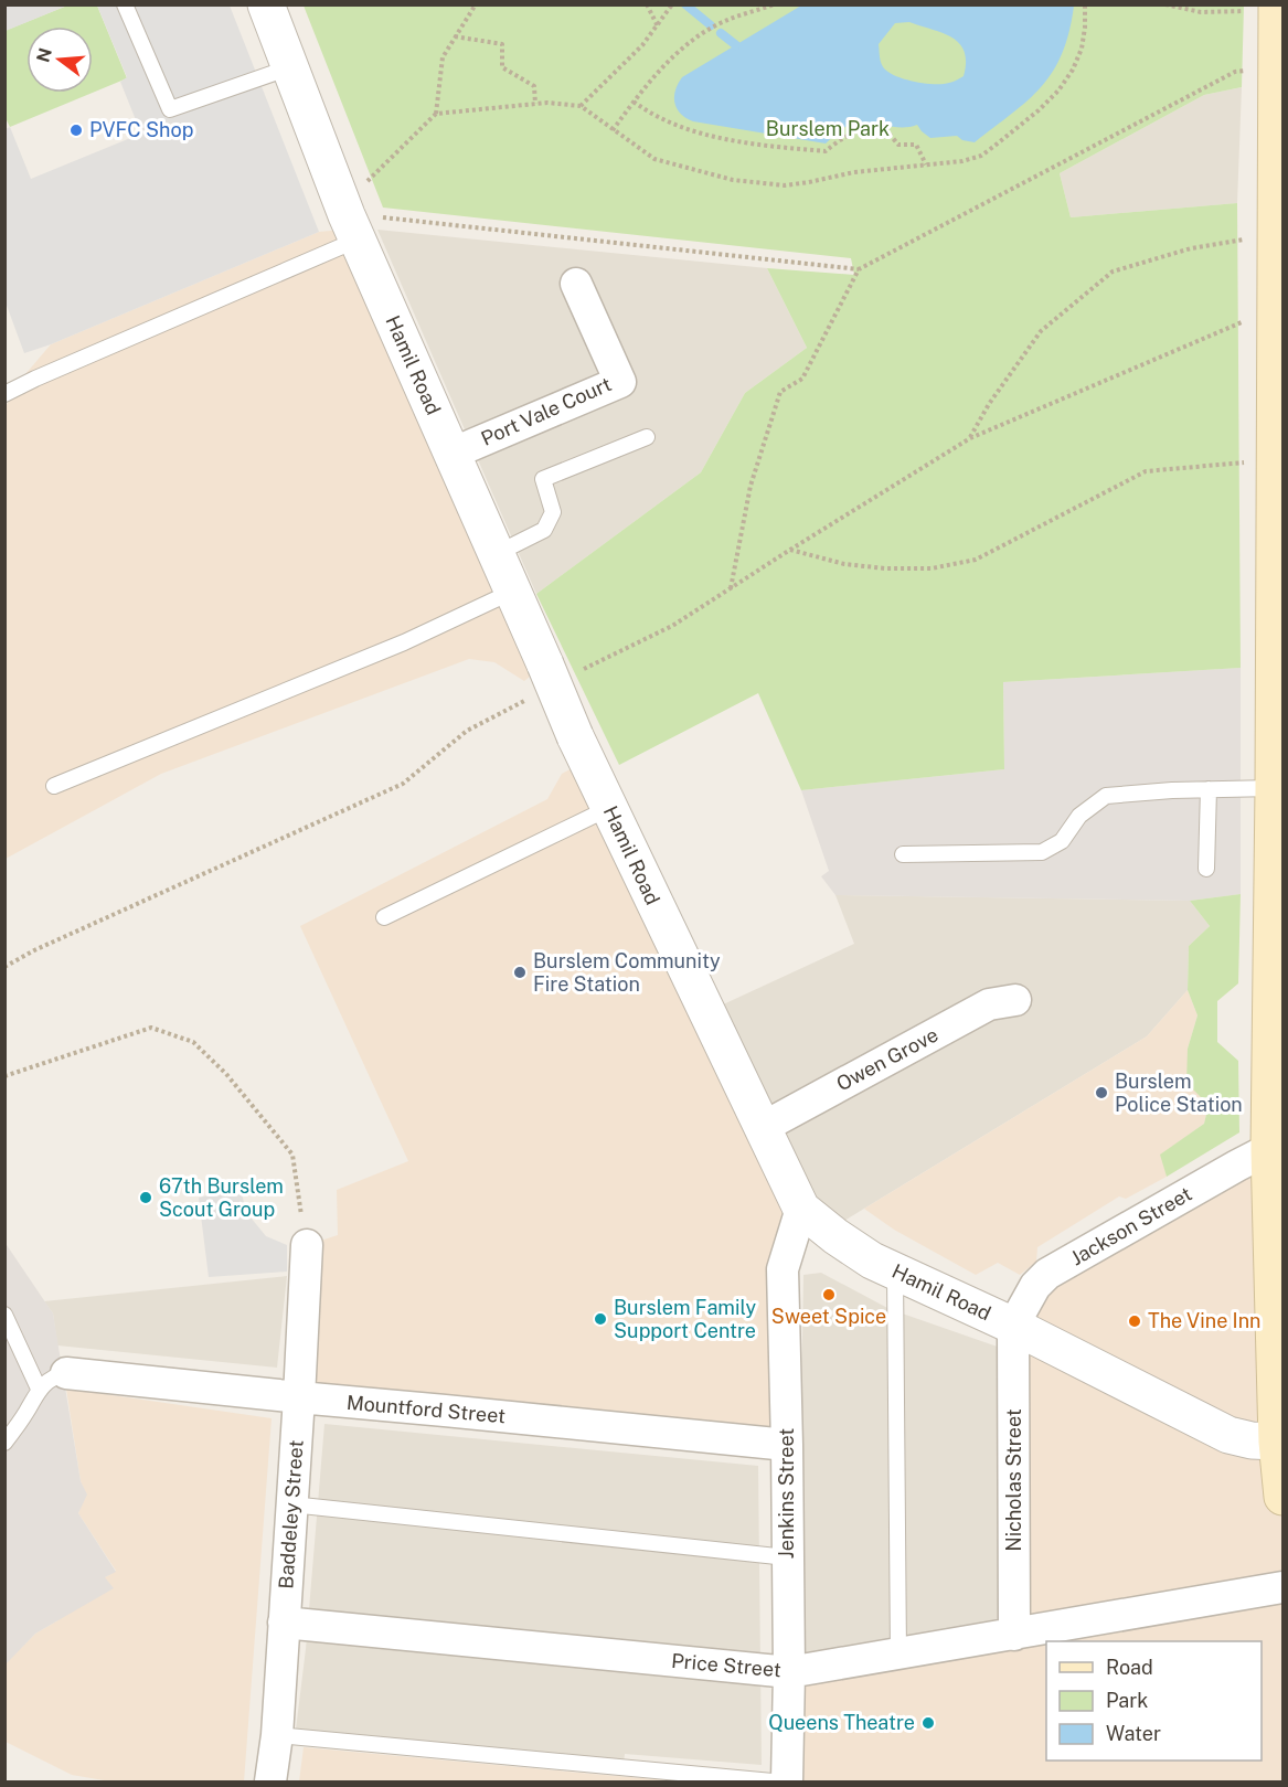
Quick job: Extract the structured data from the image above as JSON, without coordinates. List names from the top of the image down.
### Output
{
  "streets": {
    "street": [
      "Hamil Road",
      "Port Vale Court",
      "Owen Grove",
      "Jackson Street",
      "Mountford Street",
      "Nicholas Street",
      "Jenkins Street",
      "Baddeley Street",
      "Price Street"
    ]
  },
  "crossings": [
    ["Hamil Road", "Port Vale Court"],
    ["Hamil Road", "Owen Grove"],
    ["Hamil Road", "Jackson Street"],
    ["Hamil Road", "Nicholas Street"],
    ["Hamil Road", "Jenkins Street"],
    ["Jackson Street", "Nicholas Street"],
    ["Mountford Street", "Jenkins Street"],
    ["Mountford Street", "Baddeley Street"],
    ["Nicholas Street", "Price Street"],
    ["Jenkins Street", "Price Street"],
    ["Baddeley Street", "Price Street"]
  ],
  "parks": ["Burslem Park"],
  "places": [
    "PVFC Shop",
    "Burslem Community Fire Station",
    "Burslem Police Station",
    "67th Burslem Scout Group",
    "Sweet Spice",
    "Burslem Family Support Centre",
    "The Vine Inn",
    "Queens Theatre"
  ],
  "legend": ["Road", "Park", "Water"],
  "north": "left"
}
